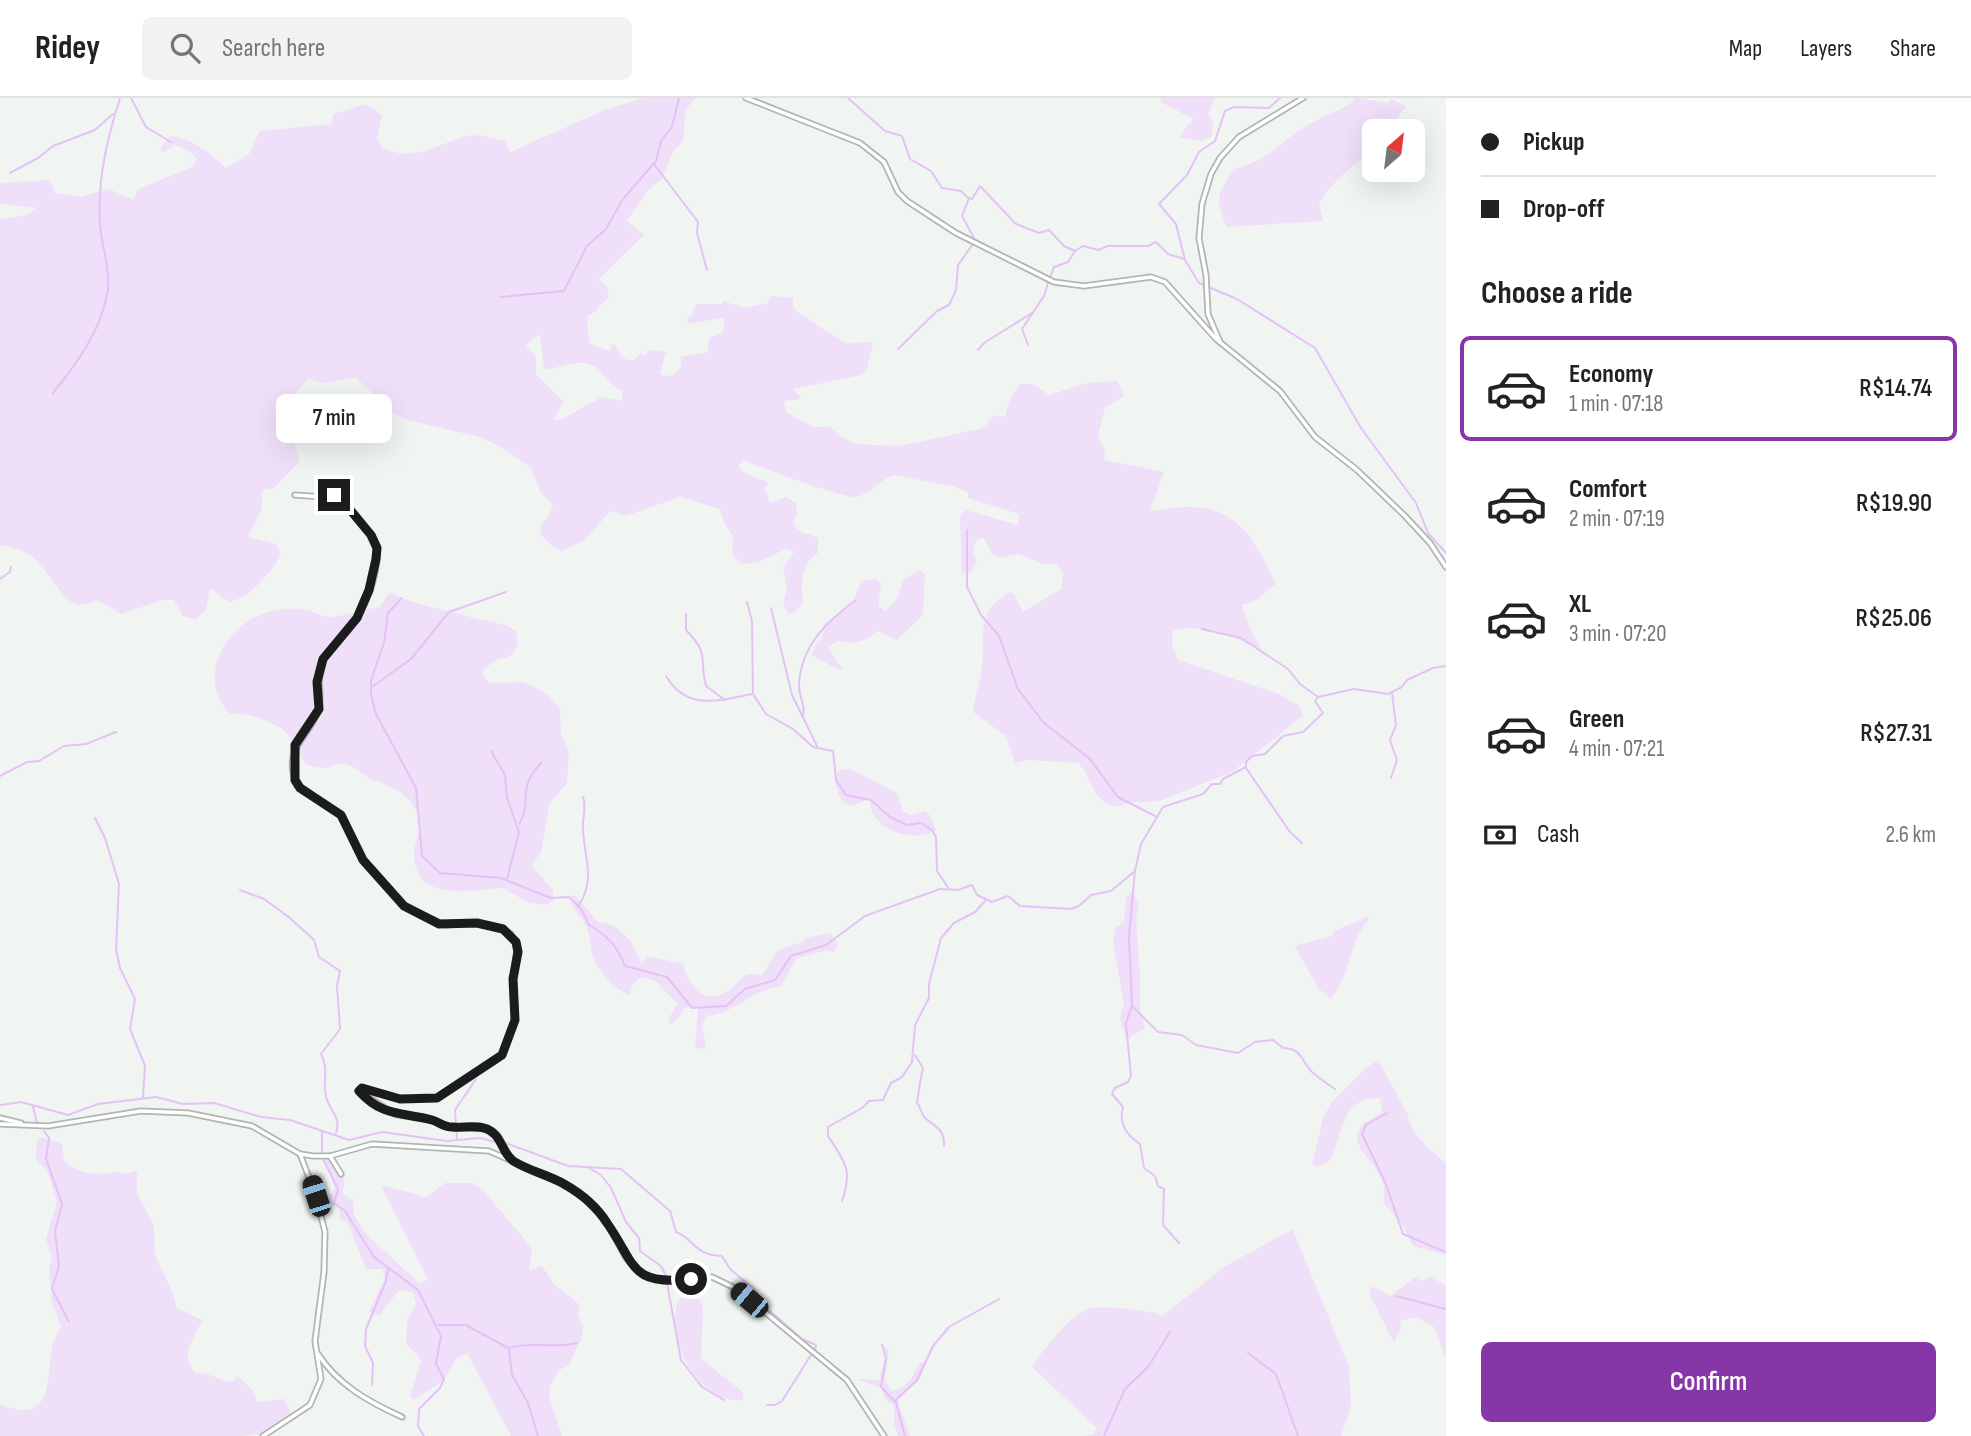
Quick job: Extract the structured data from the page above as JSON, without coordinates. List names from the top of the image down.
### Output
{
  "north": "top right",
  "page": {
    "header": "Ridey",
    "search": "Search here",
    "nav": ["Map", "Layers", "Share"],
    "banner": ["Pickup", "Drop-off"],
    "heading": "Choose a ride",
    "list": [
      {
        "name": "Economy",
        "note": "1 min · 07:18",
        "value": "R$14.74"
      },
      {
        "name": "Comfort",
        "note": "2 min · 07:19",
        "value": "R$19.90"
      },
      {
        "name": "XL",
        "note": "3 min · 07:20",
        "value": "R$25.06"
      },
      {
        "name": "Green",
        "note": "4 min · 07:21",
        "value": "R$27.31"
      }
    ],
    "bubble": "7 min",
    "pay": ["Cash", "2.6 km"],
    "buttons": "Confirm"
  }
}
